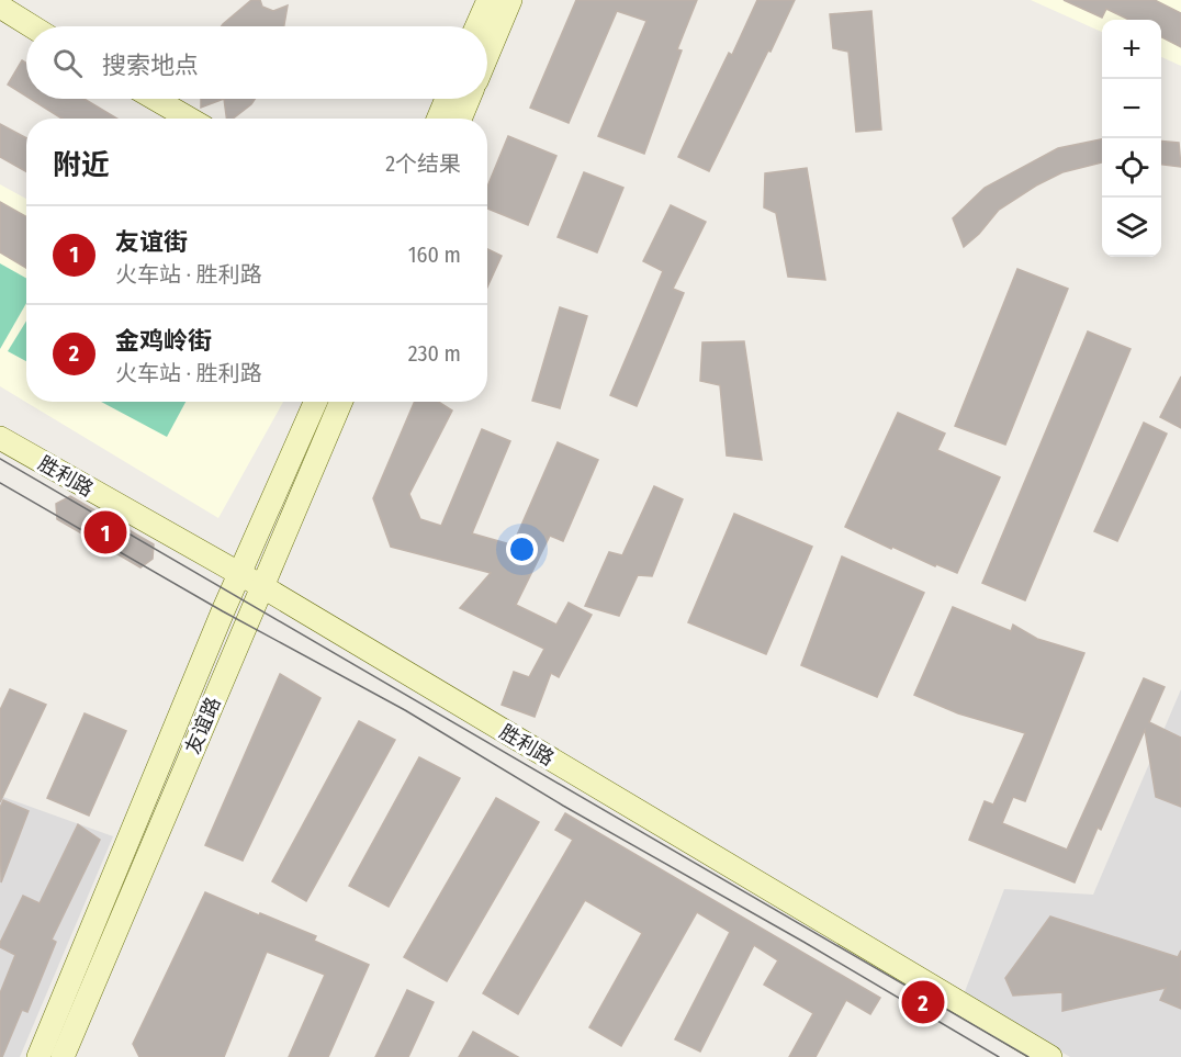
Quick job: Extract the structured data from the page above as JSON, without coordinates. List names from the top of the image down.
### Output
{
  "streets": {
    "main road": ["胜利路", "友谊路"]
  },
  "crossings": [
    ["胜利路", "友谊路"]
  ],
  "page": {
    "map_buttons": ["+", "−"],
    "search": "搜索地点",
    "heading": ["附近", "2个结果"],
    "list": [
      {
        "mark": "1",
        "name": "友谊街",
        "note": "火车站 · 胜利路",
        "value": "160 m"
      },
      {
        "mark": "2",
        "name": "金鸡岭街",
        "note": "火车站 · 胜利路",
        "value": "230 m"
      }
    ],
    "pins": ["1", "2"]
  }
}
